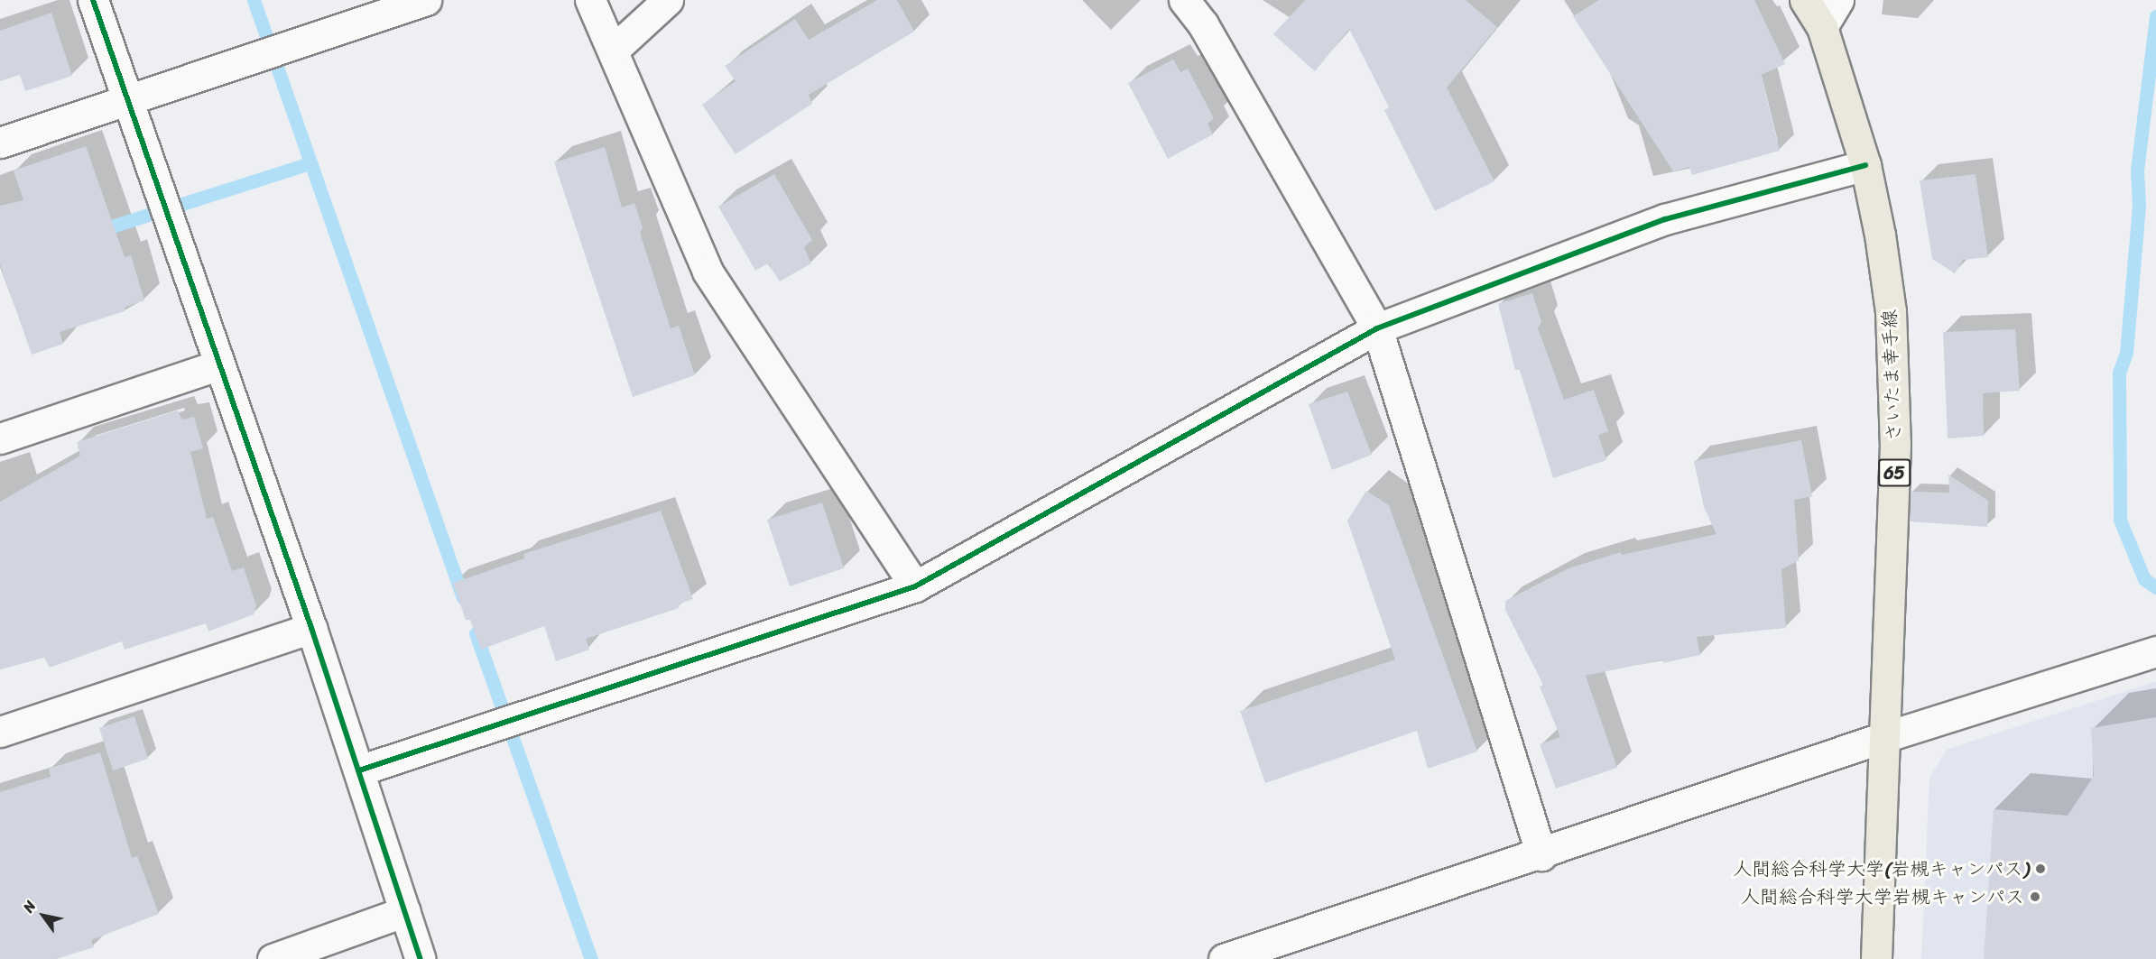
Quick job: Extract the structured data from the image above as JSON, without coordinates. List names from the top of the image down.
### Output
{
  "streets": {
    "main road": ["さいたま幸手線", "65"]
  },
  "places": ["人間総合科学大学(岩槻キャンパス)", "人間総合科学大学岩槻キャンパス"],
  "north": "top left"
}
